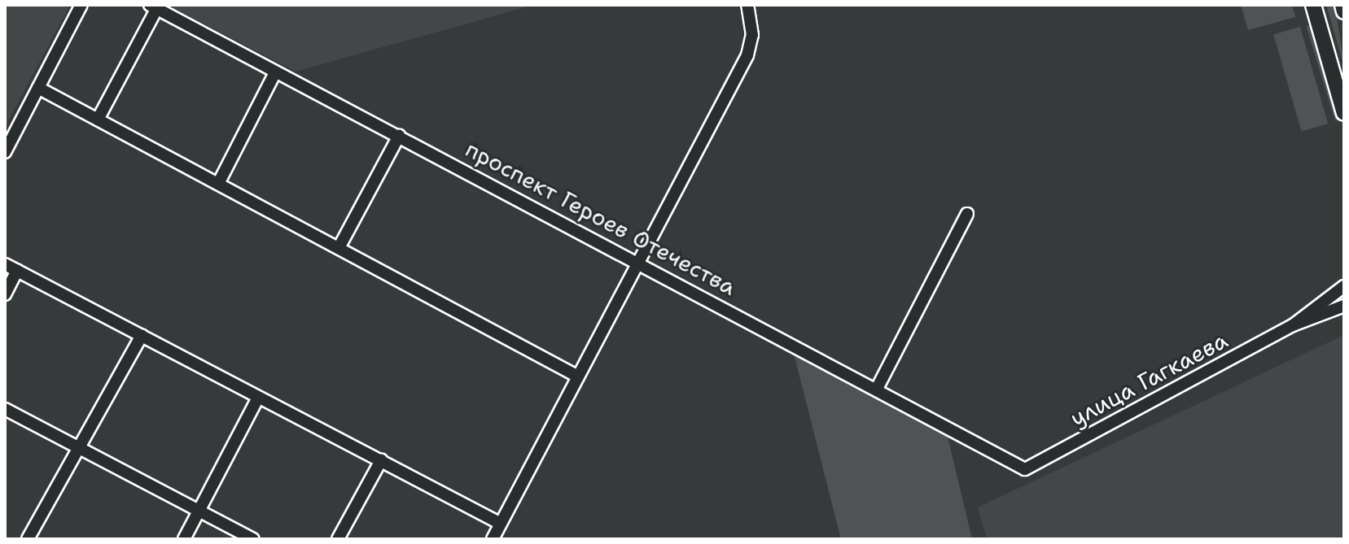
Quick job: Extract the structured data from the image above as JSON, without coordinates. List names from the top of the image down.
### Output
{
  "streets": {
    "street": ["проспект Героев Отечества", "улица Гагкаева"]
  },
  "crossings": [
    ["проспект Героев Отечества", "улица Гагкаева"]
  ]
}
